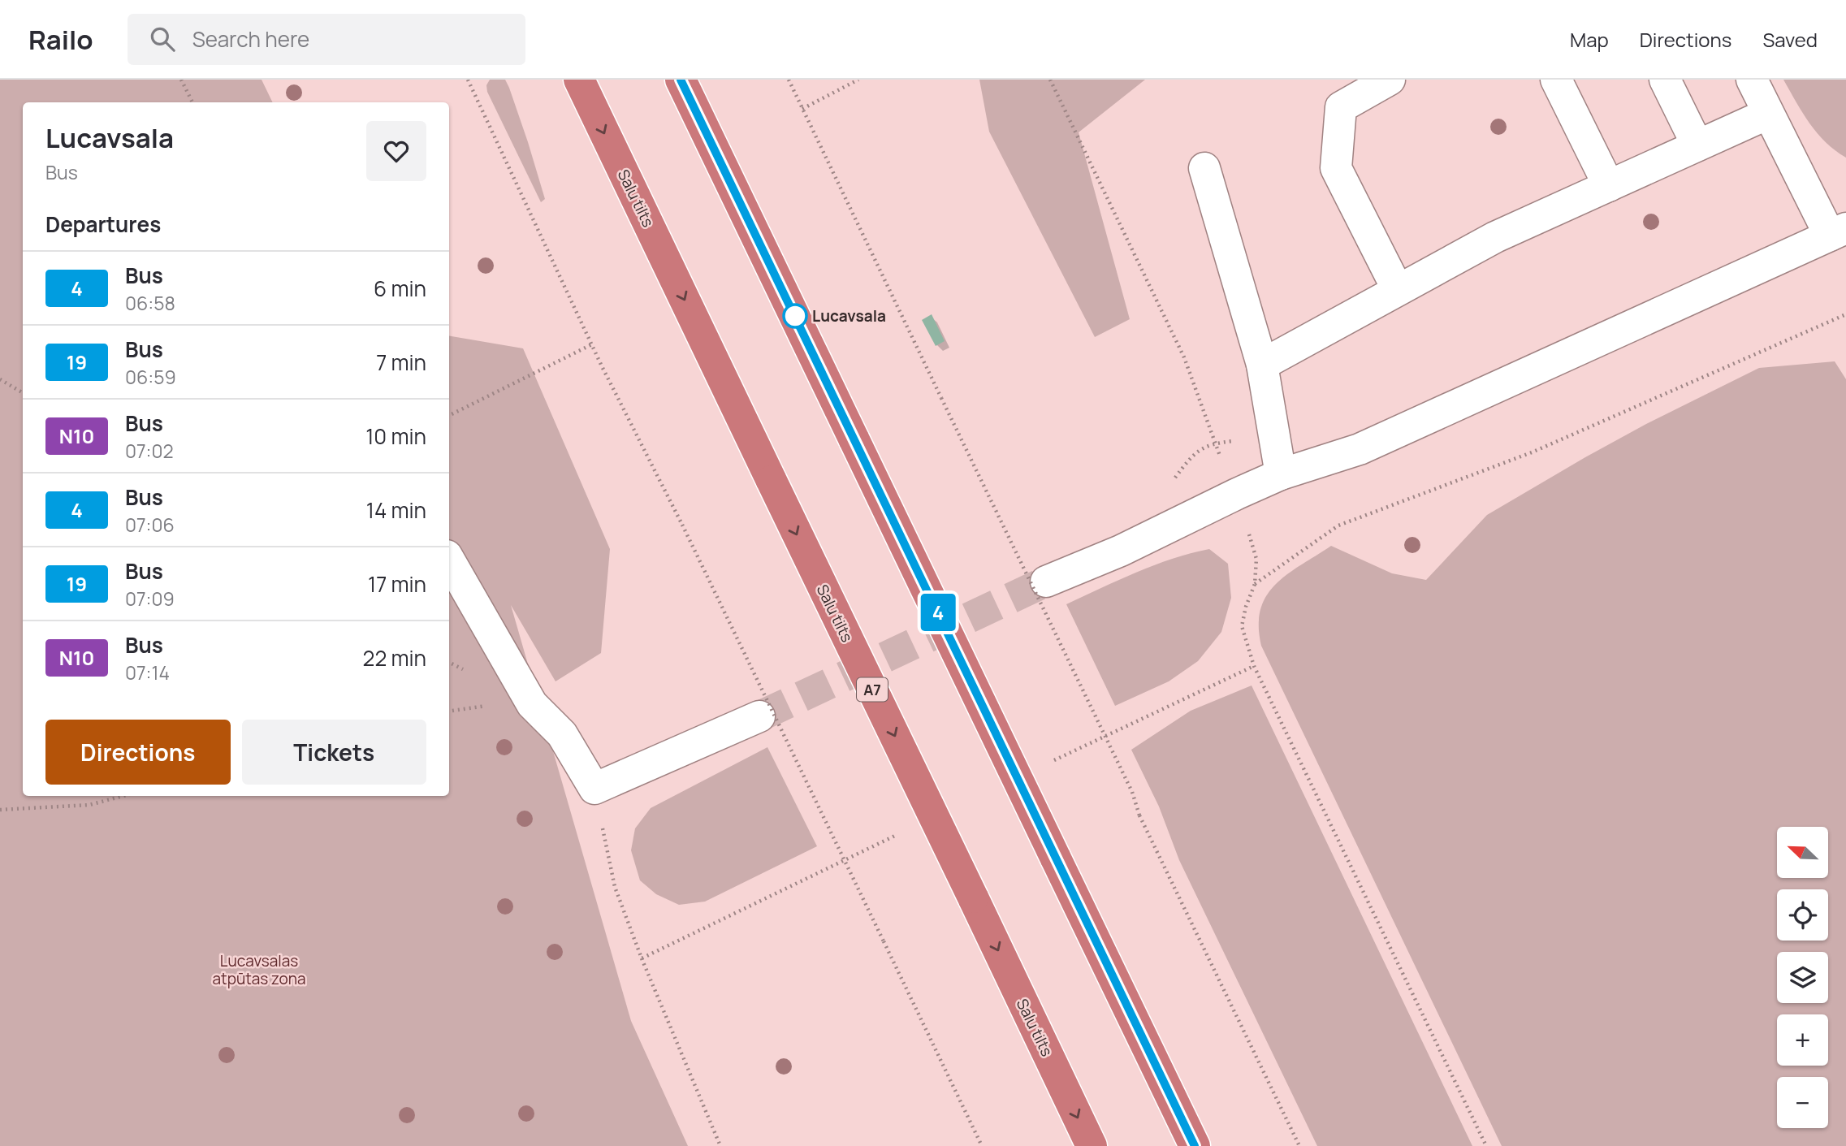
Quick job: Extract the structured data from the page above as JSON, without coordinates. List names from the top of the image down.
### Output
{
  "streets": {
    "highway": ["Salu tilts", "A7"]
  },
  "parks": ["Lucavsalas atpūtas zona"],
  "places": ["Lucavsala"],
  "lines": ["bus line 4"],
  "north": "top left",
  "page": {
    "header": "Railo",
    "search": "Search here",
    "nav": ["Map", "Directions", "Saved"],
    "on_map": "4",
    "heading": [
      ["Lucavsala", "Bus"],
      "Departures"
    ],
    "list": [
      {
        "mark": "4",
        "name": "Bus",
        "note": "06:58",
        "value": "6 min"
      },
      {
        "mark": "19",
        "name": "Bus",
        "note": "06:59",
        "value": "7 min"
      },
      {
        "mark": "N10",
        "name": "Bus",
        "note": "07:02",
        "value": "10 min"
      },
      {
        "mark": "4",
        "name": "Bus",
        "note": "07:06",
        "value": "14 min"
      },
      {
        "mark": "19",
        "name": "Bus",
        "note": "07:09",
        "value": "17 min"
      },
      {
        "mark": "N10",
        "name": "Bus",
        "note": "07:14",
        "value": "22 min"
      }
    ],
    "buttons": ["Directions", "Tickets"],
    "map_buttons": ["+", "−"]
  }
}
